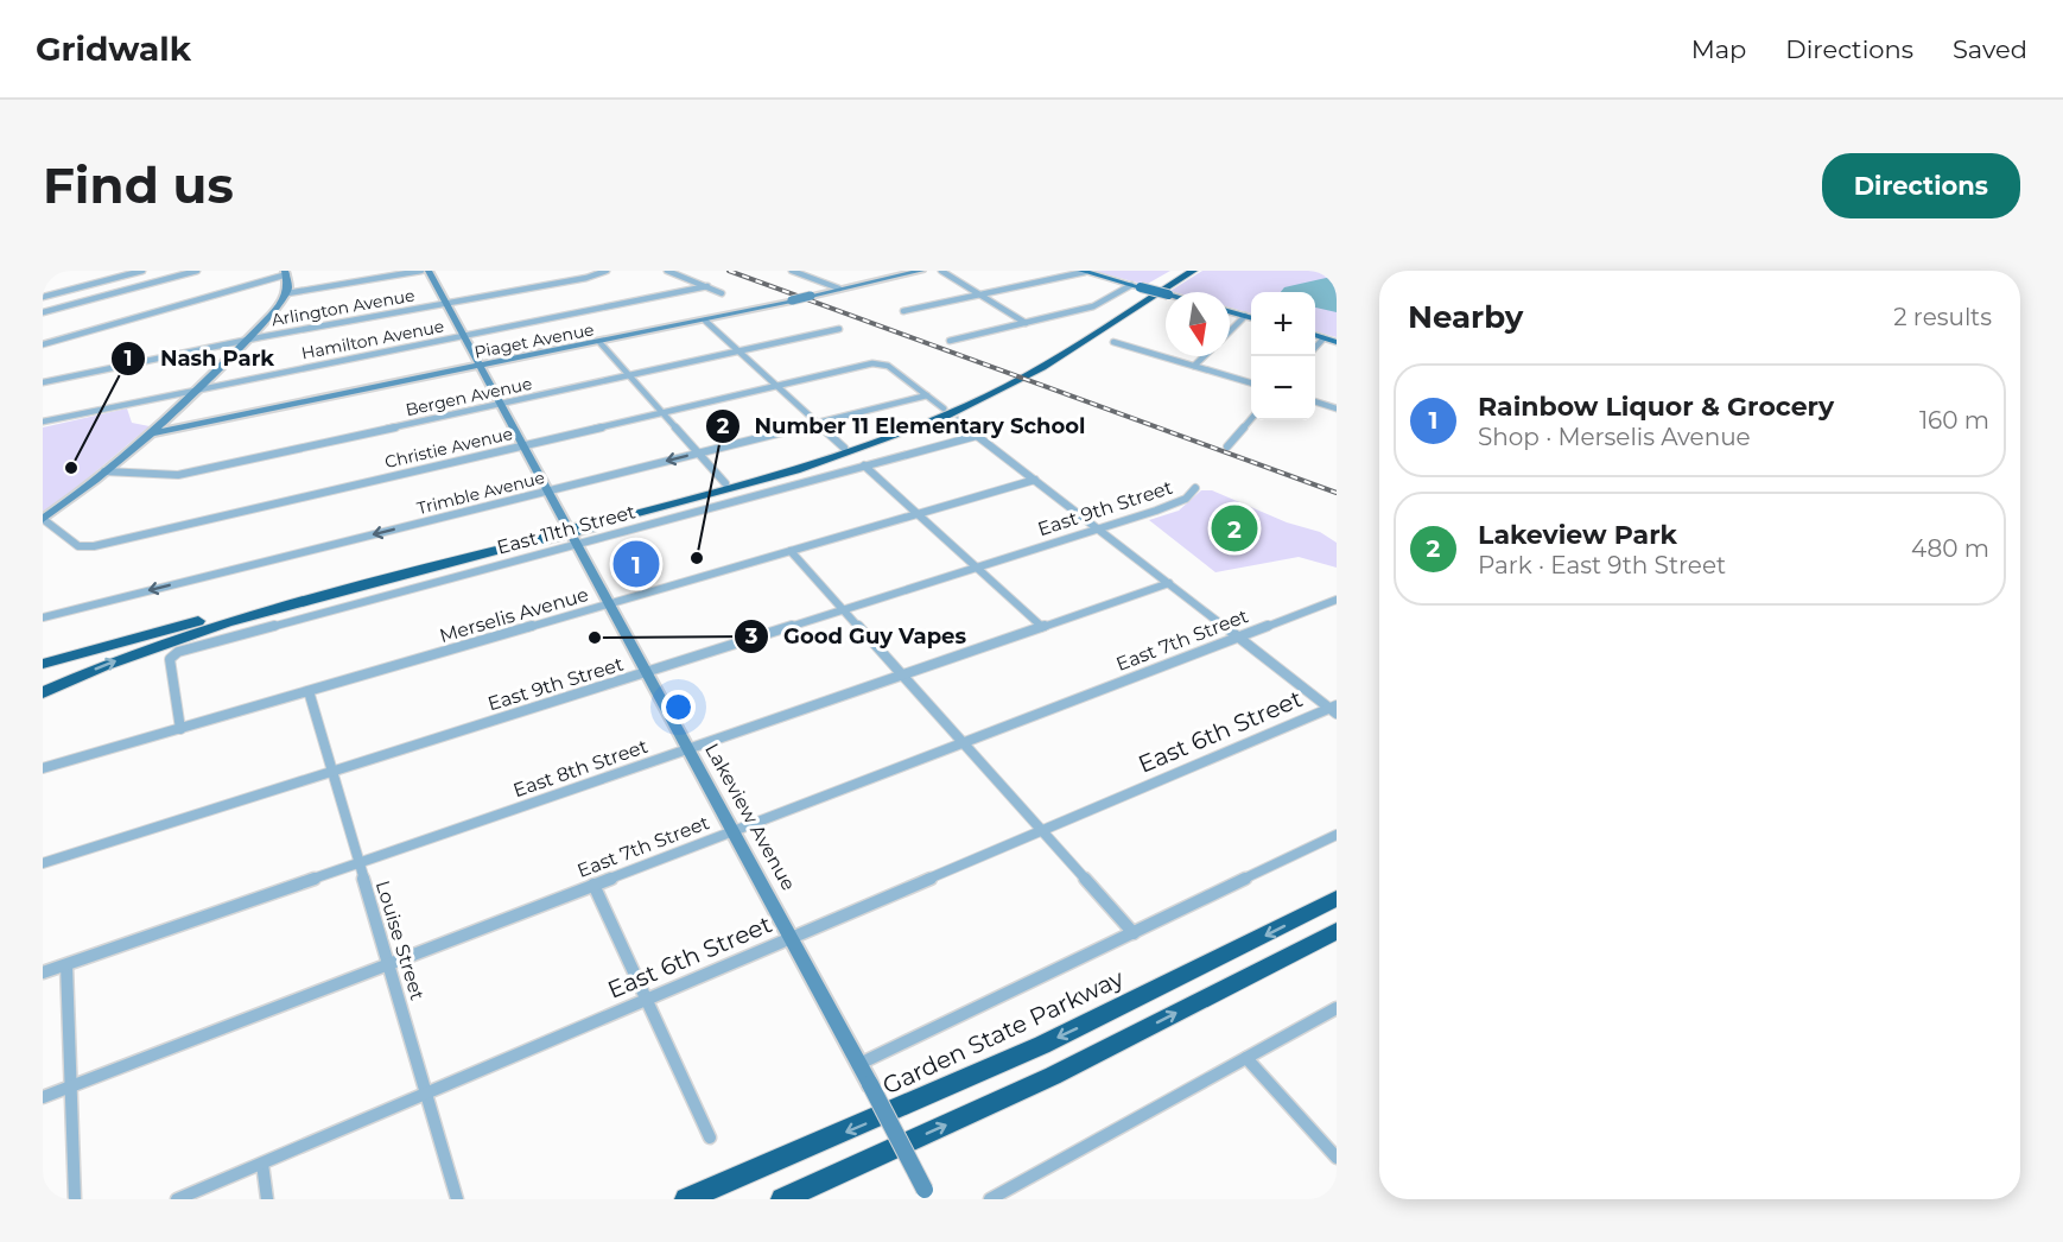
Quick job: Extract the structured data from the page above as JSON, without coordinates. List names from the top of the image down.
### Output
{
  "streets": {
    "highway": ["Garden State Parkway"],
    "main road": ["Piaget Avenue", "Lakeview Avenue"],
    "street": [
      "Arlington Avenue",
      "Hamilton Avenue",
      "Bergen Avenue",
      "Christie Avenue",
      "Trimble Avenue",
      "East 9th Street",
      "East 11th Street",
      "Merselis Avenue",
      "East 7th Street",
      "East 6th Street",
      "East 8th Street",
      "Louise Street"
    ]
  },
  "crossings": [
    ["Arlington Avenue", "Lakeview Avenue"],
    ["Hamilton Avenue", "Lakeview Avenue"],
    ["Piaget Avenue", "Lakeview Avenue"],
    ["Bergen Avenue", "Lakeview Avenue"],
    ["Christie Avenue", "Trimble Avenue"],
    ["Christie Avenue", "Lakeview Avenue"],
    ["Trimble Avenue", "Lakeview Avenue"],
    ["East 9th Street", "Lakeview Avenue"],
    ["East 9th Street", "Louise Street"],
    ["East 11th Street", "Merselis Avenue"],
    ["East 11th Street", "Lakeview Avenue"],
    ["Merselis Avenue", "Lakeview Avenue"],
    ["Merselis Avenue", "Louise Street"],
    ["East 7th Street", "Lakeview Avenue"],
    ["East 7th Street", "Louise Street"],
    ["East 6th Street", "Lakeview Avenue"],
    ["East 6th Street", "Louise Street"],
    ["East 8th Street", "Lakeview Avenue"],
    ["East 8th Street", "Louise Street"]
  ],
  "one_way": ["Trimble Avenue"],
  "places": ["Nash Park", "Number 11 Elementary School", "Good Guy Vapes"],
  "north": "bottom",
  "page": {
    "header": "Gridwalk",
    "nav": ["Map", "Directions", "Saved"],
    "buttons": "Directions",
    "title": "Find us",
    "heading": ["Nearby", "2 results"],
    "map_buttons": ["+", "−"],
    "list": [
      {
        "mark": "1",
        "name": "Rainbow Liquor & Grocery",
        "note": "Shop · Merselis Avenue",
        "value": "160 m"
      },
      {
        "mark": "2",
        "name": "Lakeview Park",
        "note": "Park · East 9th Street",
        "value": "480 m"
      }
    ],
    "pins": ["2", "1"]
  }
}
